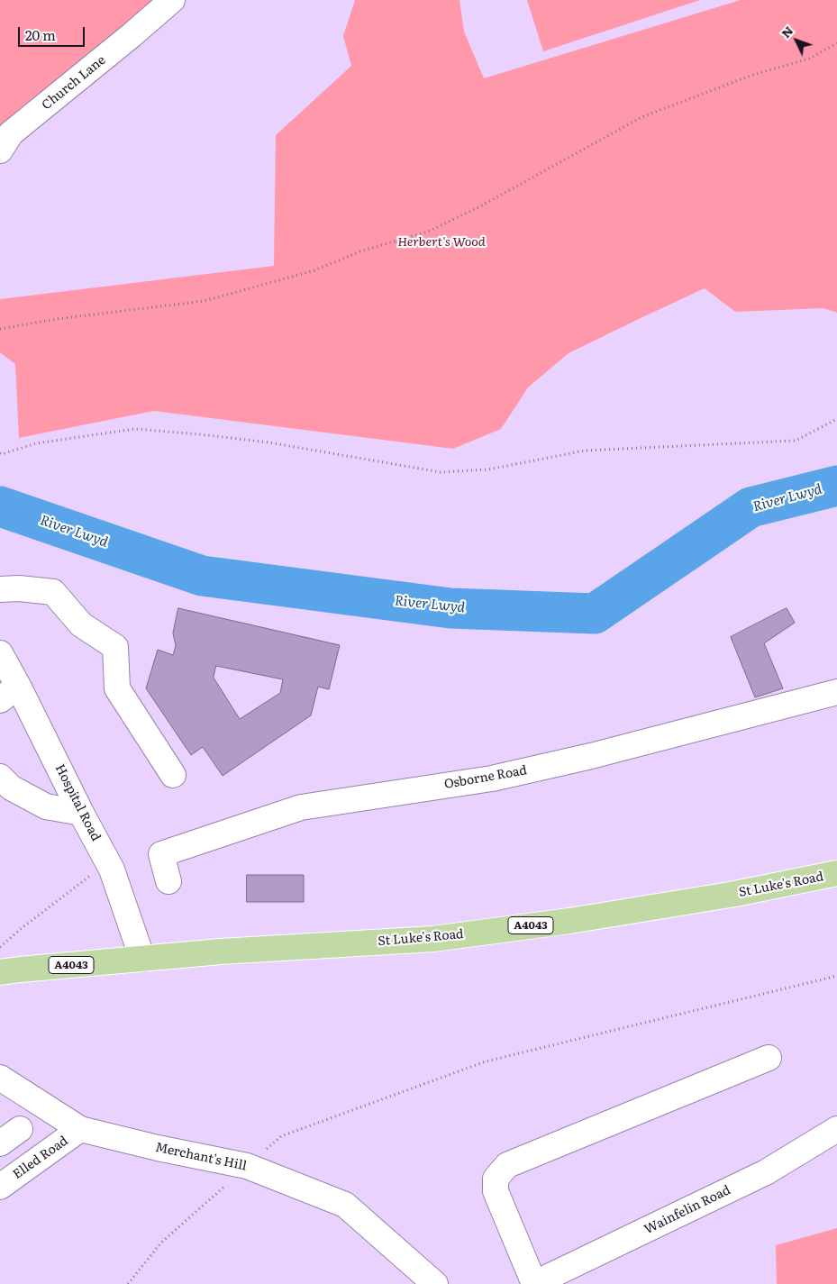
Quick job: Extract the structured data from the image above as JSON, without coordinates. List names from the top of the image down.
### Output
{
  "streets": {
    "main road": ["St Luke's Road", "A4043"],
    "street": [
      "Church Lane",
      "Osborne Road",
      "Hospital Road",
      "Merchant's Hill",
      "Elled Road",
      "Wainfelin Road"
    ]
  },
  "crossings": [
    ["Hospital Road", "St Luke's Road"],
    ["Merchant's Hill", "Elled Road"]
  ],
  "water": ["River Lwyd"],
  "parks": ["Herbert's Wood"],
  "scale_bar": "20 m",
  "north": "top left"
}
